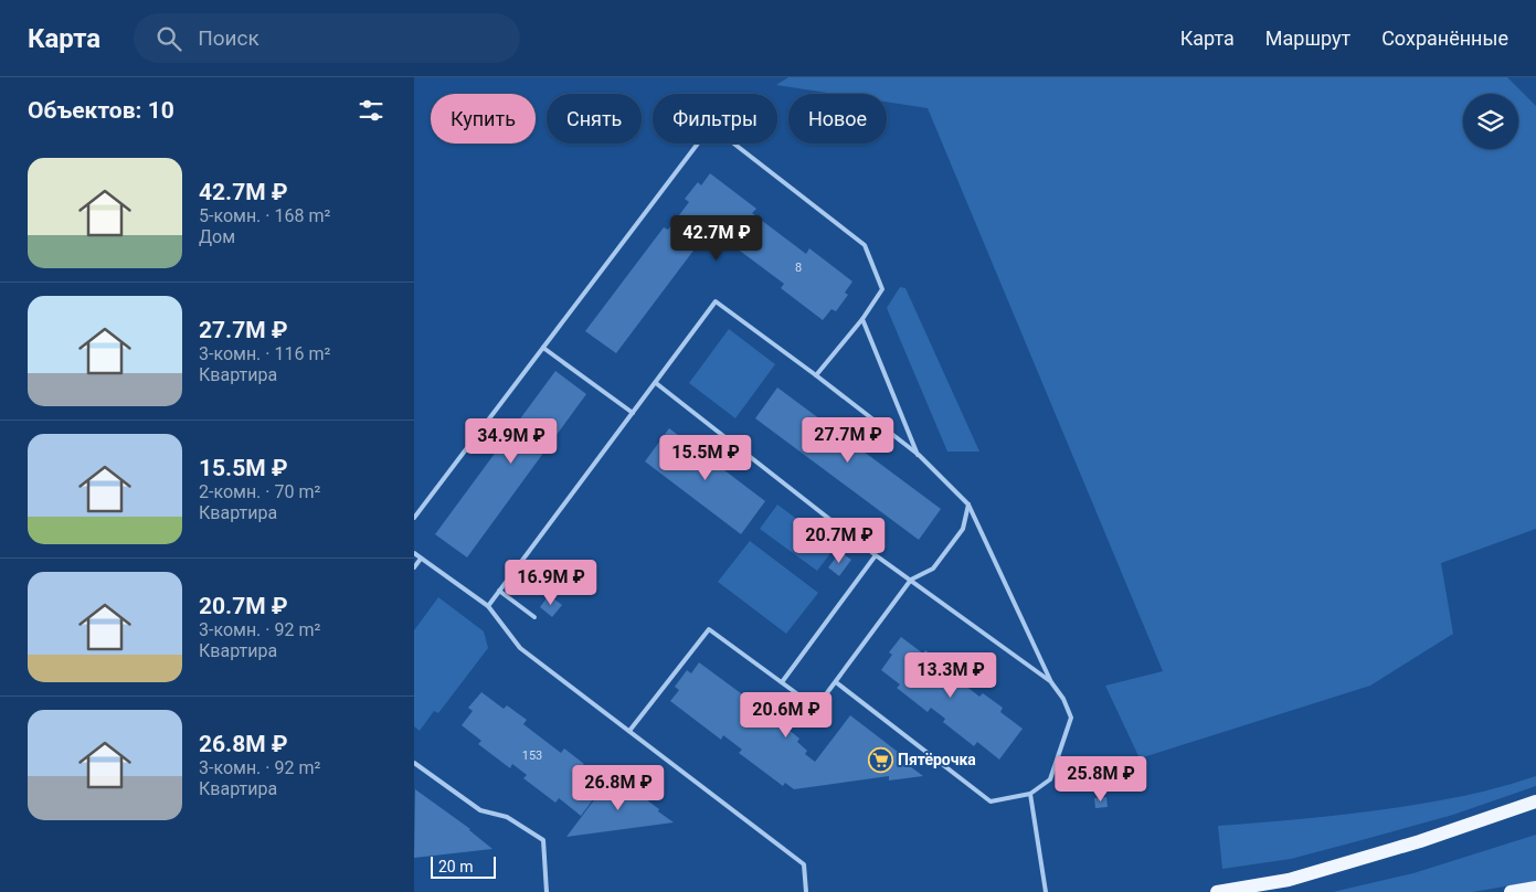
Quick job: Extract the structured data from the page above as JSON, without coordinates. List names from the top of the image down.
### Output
{
  "places": {
    "supermarket": ["Пятёрочка"]
  },
  "house_numbers": ["8", "153"],
  "scale_bar": "20 m",
  "page": {
    "header": "Карта",
    "search": "Поиск",
    "nav": ["Карта", "Маршрут", "Сохранённые"],
    "heading": "Объектов: 10",
    "chip": [
      "Купить",
      "Снять",
      "Фильтры",
      "Новое"
    ],
    "list": [
      {
        "name": "42.7M ₽",
        "note": "5-комн. · 168 m² · Дом"
      },
      {
        "name": "27.7M ₽",
        "note": "3-комн. · 116 m² · Квартира"
      },
      {
        "name": "15.5M ₽",
        "note": "2-комн. · 70 m² · Квартира"
      },
      {
        "name": "20.7M ₽",
        "note": "3-комн. · 92 m² · Квартира"
      },
      {
        "name": "26.8M ₽",
        "note": "3-комн. · 92 m² · Квартира"
      }
    ],
    "price": [
      "42.7M ₽",
      "27.7M ₽",
      "34.9M ₽",
      "15.5M ₽",
      "20.7M ₽",
      "16.9M ₽",
      "13.3M ₽",
      "20.6M ₽",
      "25.8M ₽",
      "26.8M ₽"
    ],
    "scale": "20 m"
  }
}
